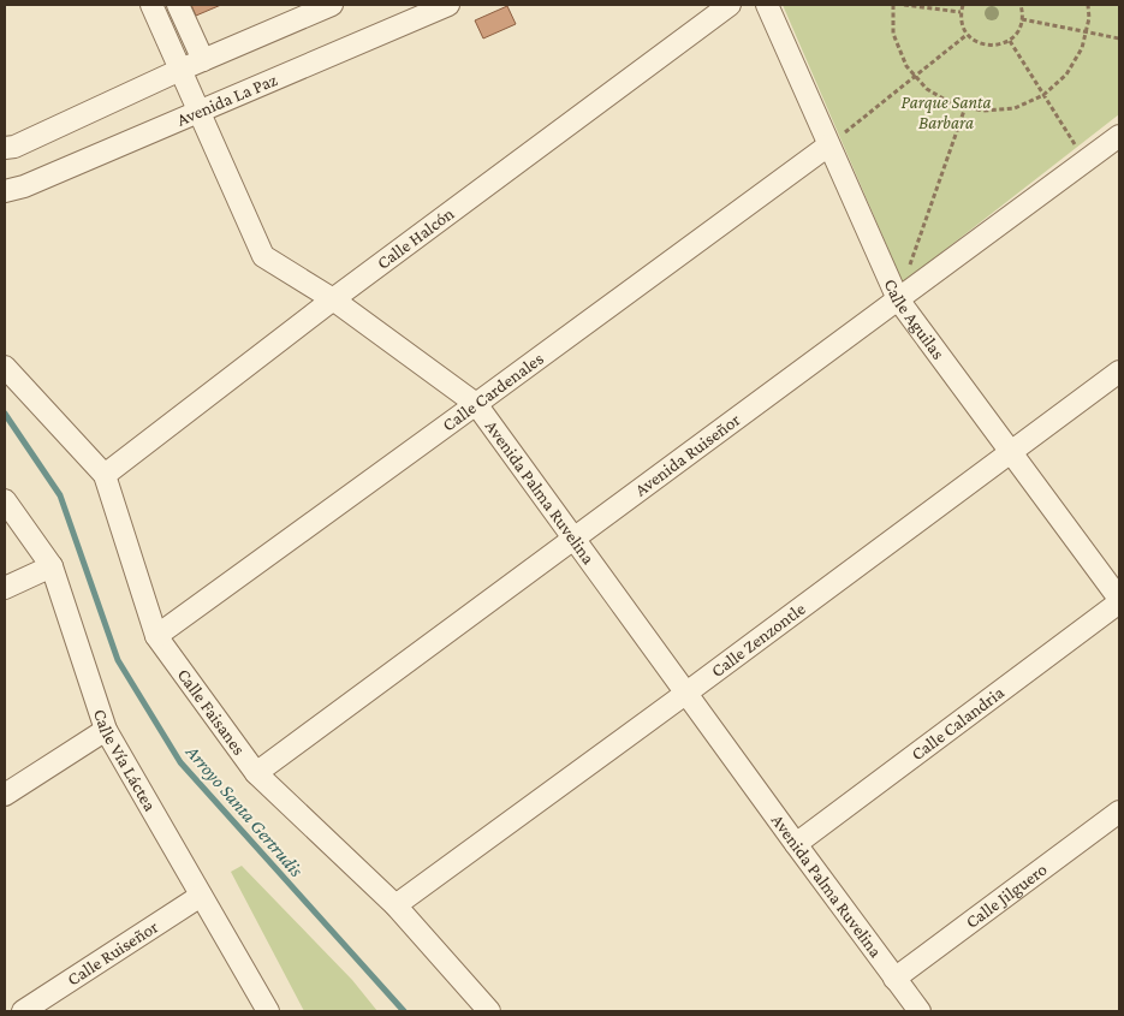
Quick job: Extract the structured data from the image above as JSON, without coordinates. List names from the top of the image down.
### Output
{
  "streets": {
    "street": [
      "Avenida La Paz",
      "Calle Halcón",
      "Calle Aguilas",
      "Calle Cardenales",
      "Avenida Ruiseñor",
      "Avenida Palma Ruvelina",
      "Calle Zenzontle",
      "Calle Faisanes",
      "Calle Calandria",
      "Calle Vía Láctea",
      "Calle Jilguero",
      "Calle Ruiseñor"
    ]
  },
  "crossings": [
    ["Avenida La Paz", "Avenida Palma Ruvelina"],
    ["Calle Halcón", "Avenida Palma Ruvelina"],
    ["Calle Halcón", "Calle Faisanes"],
    ["Calle Aguilas", "Calle Cardenales"],
    ["Calle Aguilas", "Avenida Ruiseñor"],
    ["Calle Aguilas", "Calle Zenzontle"],
    ["Calle Aguilas", "Calle Calandria"],
    ["Calle Cardenales", "Avenida Palma Ruvelina"],
    ["Calle Cardenales", "Calle Faisanes"],
    ["Avenida Ruiseñor", "Avenida Palma Ruvelina"],
    ["Avenida Ruiseñor", "Calle Faisanes"],
    ["Avenida Palma Ruvelina", "Calle Zenzontle"],
    ["Avenida Palma Ruvelina", "Calle Calandria"],
    ["Avenida Palma Ruvelina", "Calle Jilguero"],
    ["Calle Zenzontle", "Calle Faisanes"],
    ["Calle Vía Láctea", "Calle Ruiseñor"]
  ],
  "water": ["Arroyo Santa Gertrudis"],
  "parks": ["Parque Santa Barbara"]
}
